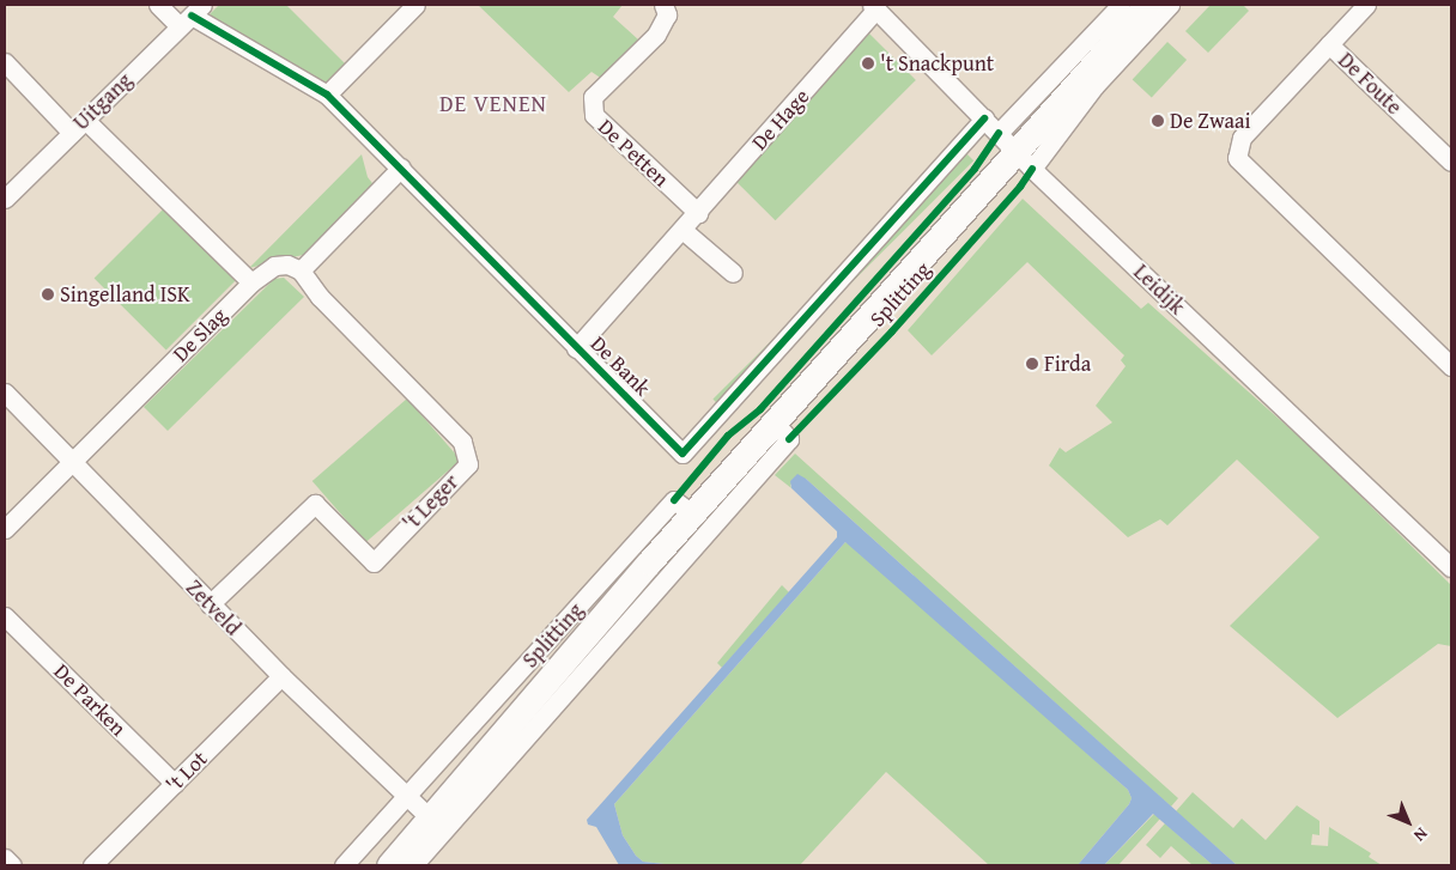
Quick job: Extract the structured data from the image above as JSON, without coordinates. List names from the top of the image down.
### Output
{
  "streets": {
    "main road": ["Splitting"],
    "street": [
      "De Foute",
      "Uitgang",
      "De Hage",
      "De Petten",
      "Leidijk",
      "De Slag",
      "De Bank",
      "'t Leger",
      "Zetveld",
      "De Parken",
      "'t Lot"
    ]
  },
  "crossings": [
    ["Uitgang", "De Bank"],
    ["De Hage", "De Petten"],
    ["De Hage", "Leidijk"],
    ["De Hage", "De Bank"],
    ["Leidijk", "Splitting"],
    ["Leidijk", "De Bank"],
    ["Splitting", "Zetveld"],
    ["De Slag", "'t Leger"],
    ["De Slag", "Zetveld"],
    ["'t Leger", "Zetveld"],
    ["Zetveld", "'t Lot"],
    ["De Parken", "'t Lot"]
  ],
  "districts": ["DE VENEN"],
  "places": [
    "'t Snackpunt",
    "De Zwaai",
    "Singelland ISK",
    "Firda"
  ],
  "north": "bottom right"
}
